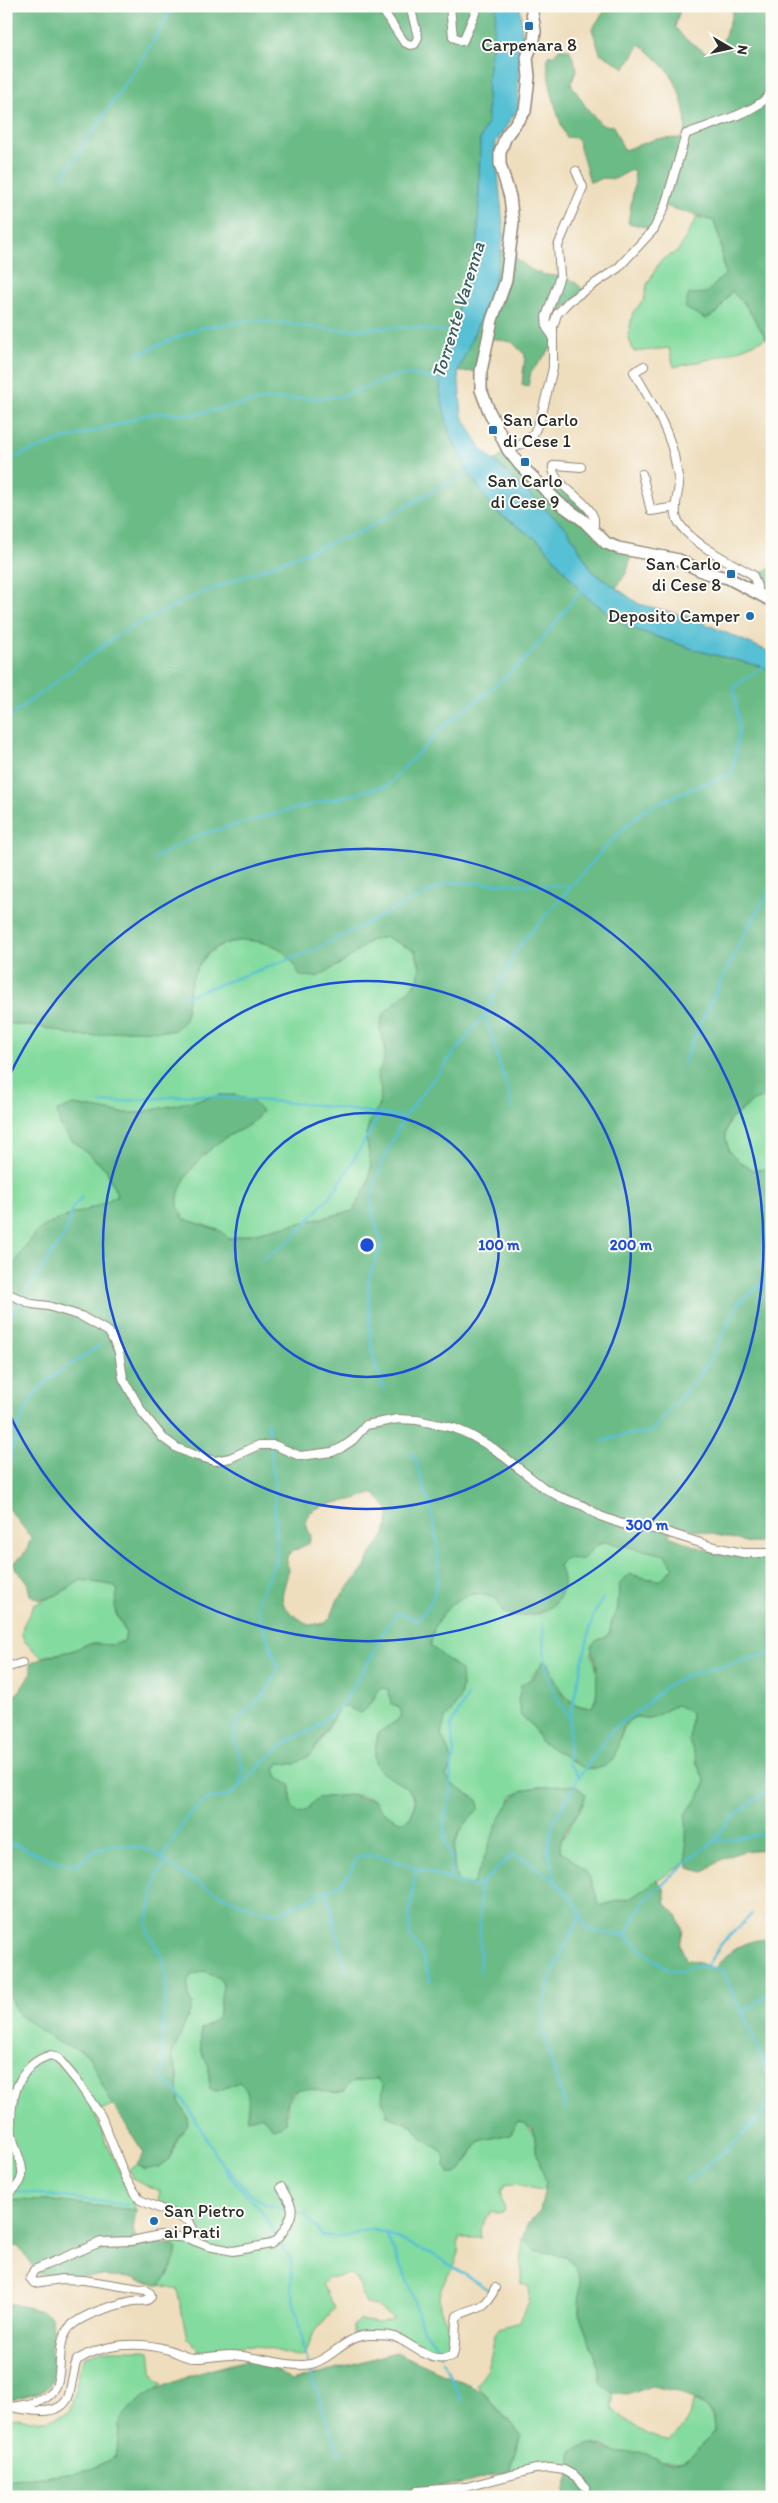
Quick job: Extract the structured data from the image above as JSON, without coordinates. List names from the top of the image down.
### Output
{
  "water": ["Torrente Varenna"],
  "places": {
    "transit": [
      "Carpenara 8",
      "San Carlo di Cese 1",
      "San Carlo di Cese 9",
      "San Carlo di Cese 8"
    ],
    "other": ["Deposito Camper", "San Pietro ai Prati"]
  },
  "north": "right",
  "rings": ["100 m", "200 m", "300 m"]
}
